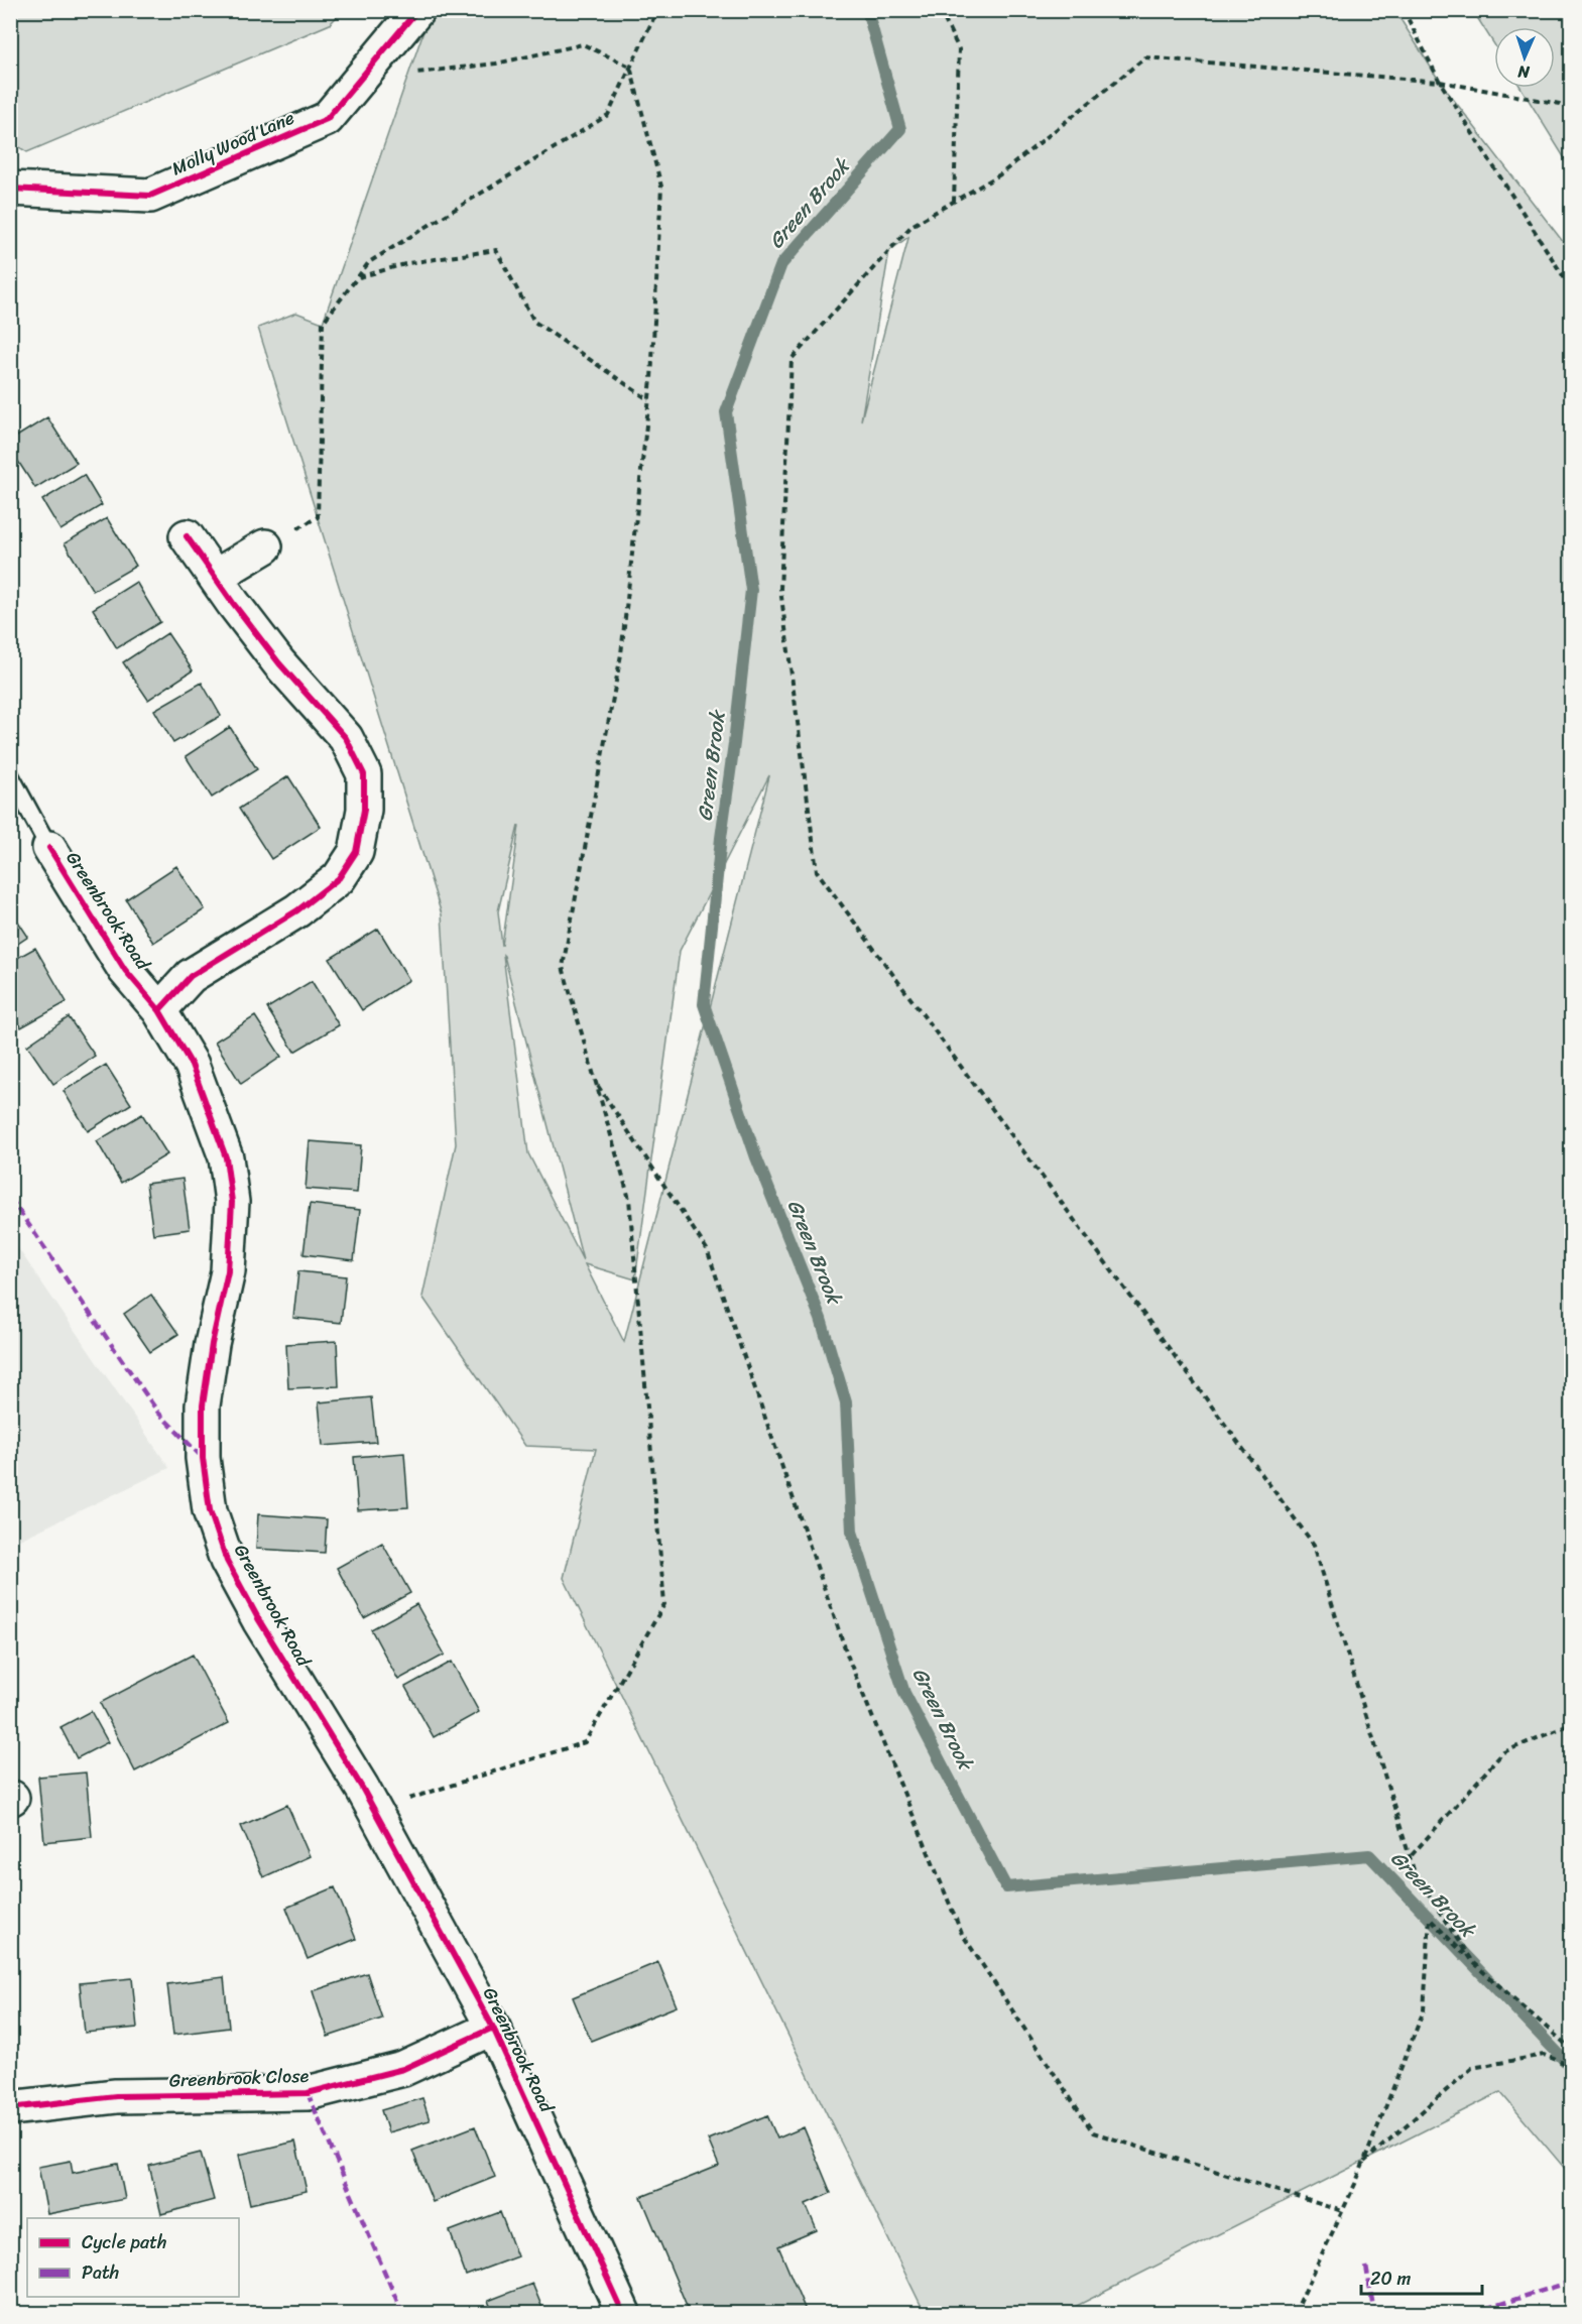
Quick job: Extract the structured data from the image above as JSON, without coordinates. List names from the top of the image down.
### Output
{
  "streets": {
    "street": ["Molly Wood Lane", "Greenbrook Road", "Greenbrook Close"]
  },
  "crossings": [
    ["Greenbrook Road", "Greenbrook Close"]
  ],
  "water": ["Green Brook"],
  "legend": ["Cycle path", "Path"],
  "scale_bar": "20 m",
  "north": "bottom"
}
